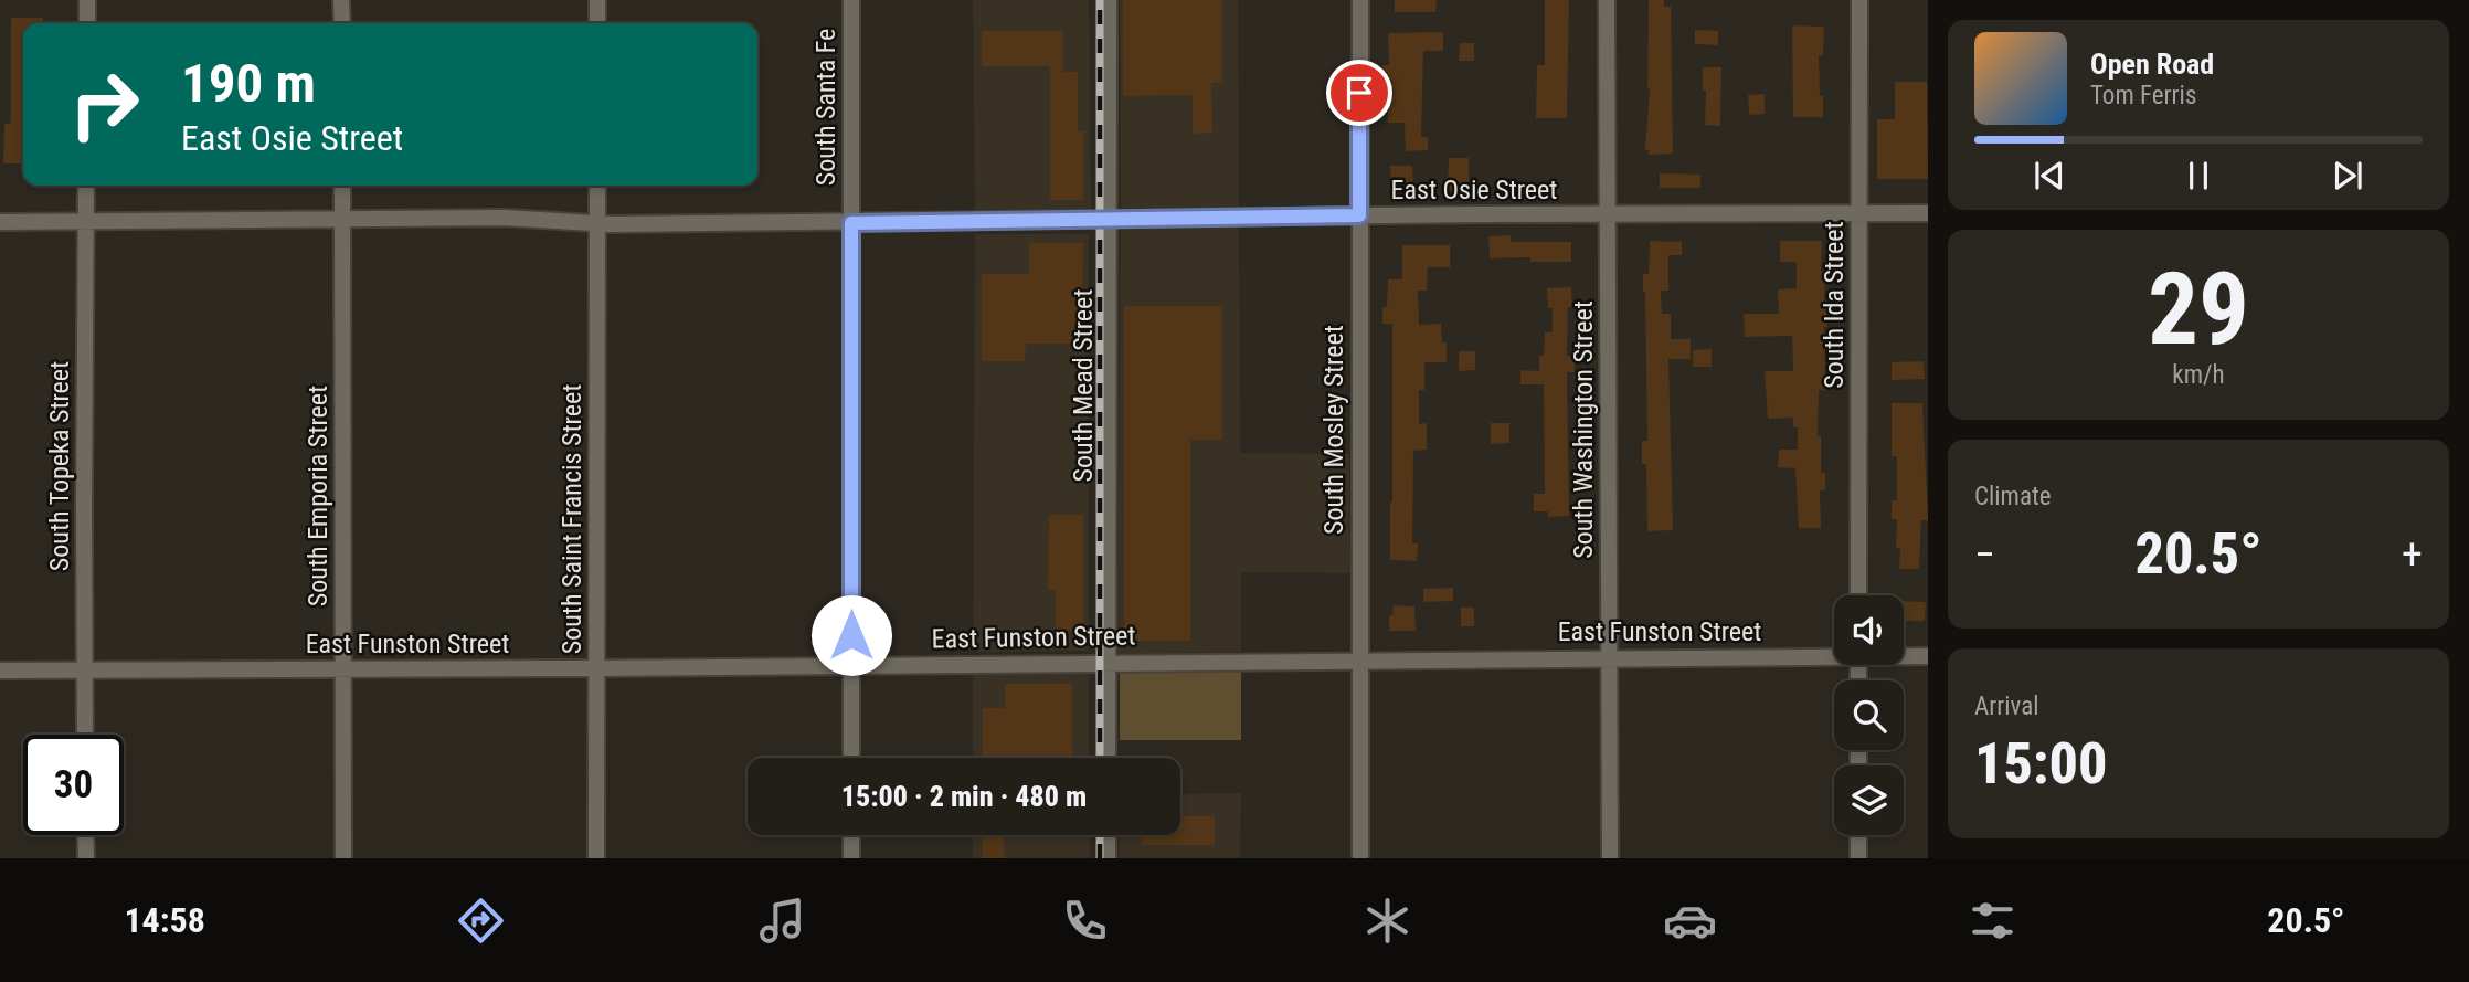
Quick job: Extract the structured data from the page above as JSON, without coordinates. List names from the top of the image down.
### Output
{
  "streets": {
    "street": [
      "South Santa Fe",
      "East Osie Street",
      "South Ida Street",
      "South Mead Street",
      "South Mosley Street",
      "South Washington Street",
      "South Topeka Street",
      "South Emporia Street",
      "South Saint Francis Street",
      "East Funston Street"
    ]
  },
  "crossings": [
    ["South Santa Fe", "East Osie Street"],
    ["South Santa Fe", "East Funston Street"],
    ["East Osie Street", "South Ida Street"],
    ["East Osie Street", "South Mead Street"],
    ["East Osie Street", "South Mosley Street"],
    ["East Osie Street", "South Washington Street"],
    ["East Osie Street", "South Topeka Street"],
    ["East Osie Street", "South Emporia Street"],
    ["East Osie Street", "South Saint Francis Street"],
    ["South Mead Street", "East Funston Street"],
    ["South Mosley Street", "East Funston Street"],
    ["South Washington Street", "East Funston Street"],
    ["South Topeka Street", "East Funston Street"],
    ["South Emporia Street", "East Funston Street"],
    ["South Saint Francis Street", "East Funston Street"]
  ],
  "page": {
    "turn": ["190 m", "East Osie Street"],
    "song": ["Open Road", "Tom Ferris"],
    "tile": [
      ["29", "km/h"],
      "Climate",
      ["Arrival", "15:00"]
    ],
    "heat": ["−", "20.5°", "+"],
    "limit": "30",
    "trip": "15:00 · 2 min · 480 m",
    "tabs": ["14:58", "20.5°"]
  }
}
